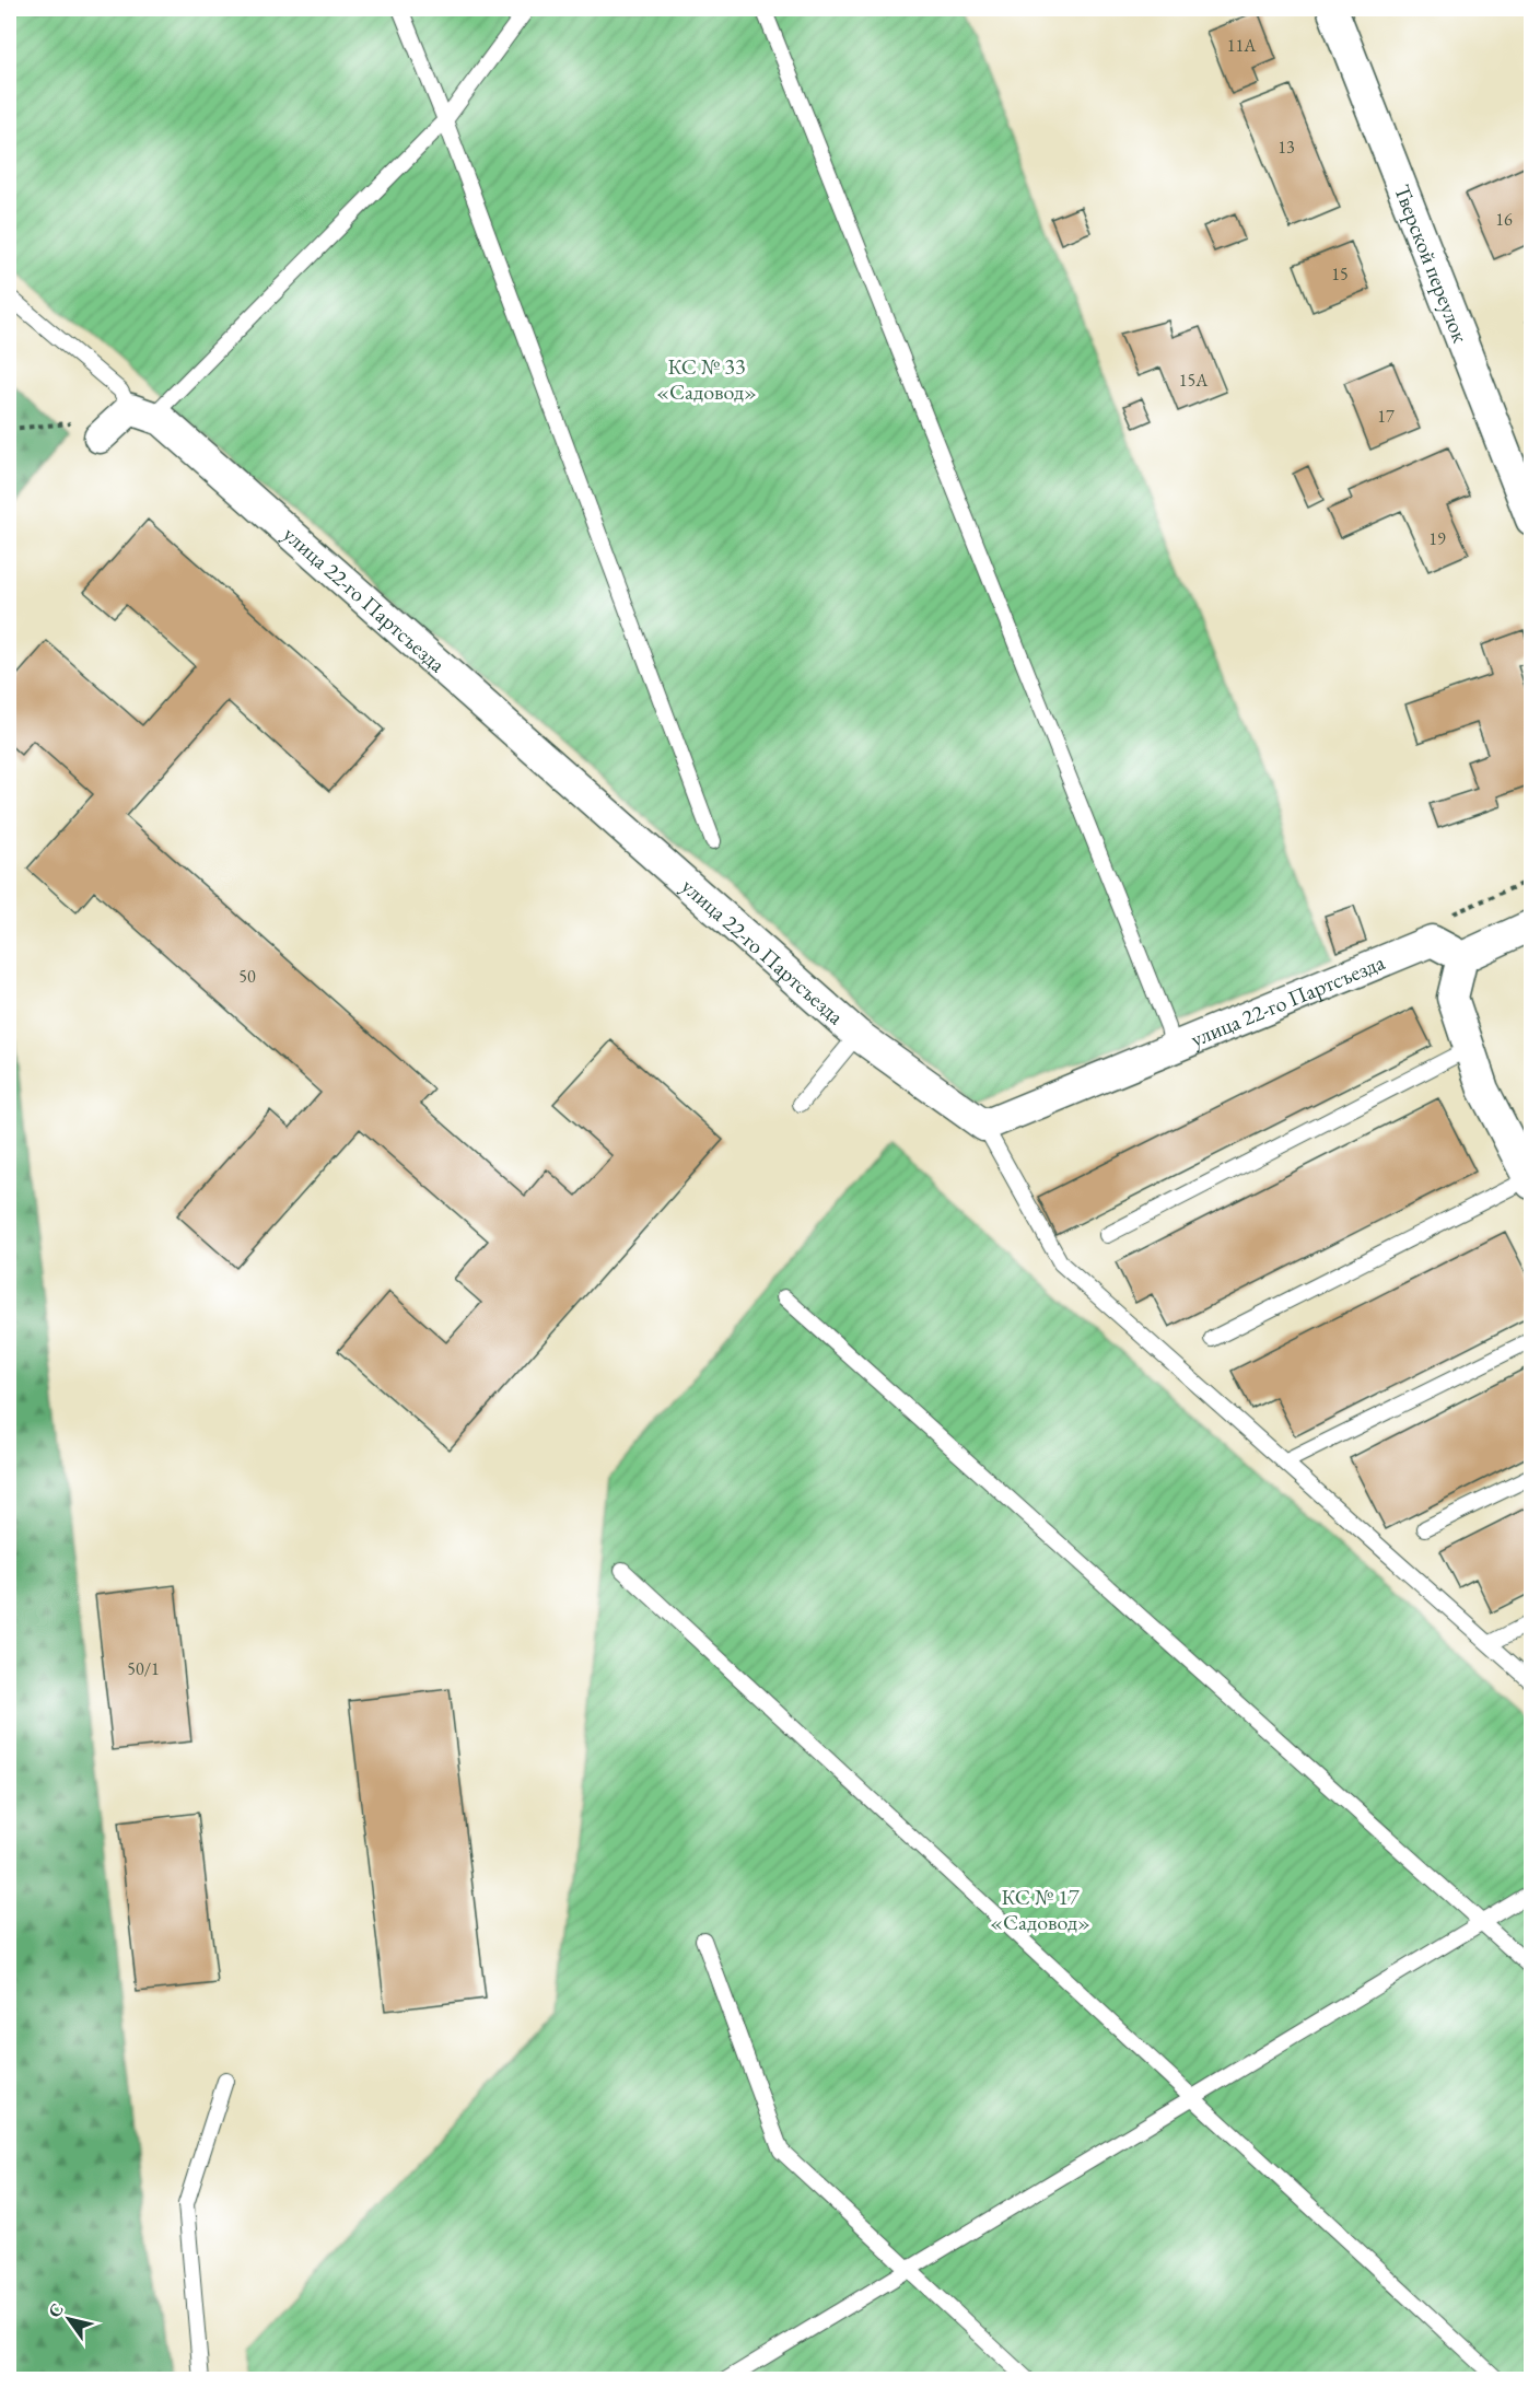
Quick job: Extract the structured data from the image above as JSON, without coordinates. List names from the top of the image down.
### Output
{
  "streets": {
    "street": ["Тверской переулок", "улица 22-го Партсъезда"]
  },
  "parks": ["КС № 33 «Садовод»", "КС № 17 «Садовод»"],
  "house_numbers": [
    "11А",
    "13",
    "16",
    "15",
    "15А",
    "17",
    "19",
    "50",
    "50/1"
  ],
  "north": "top left"
}
